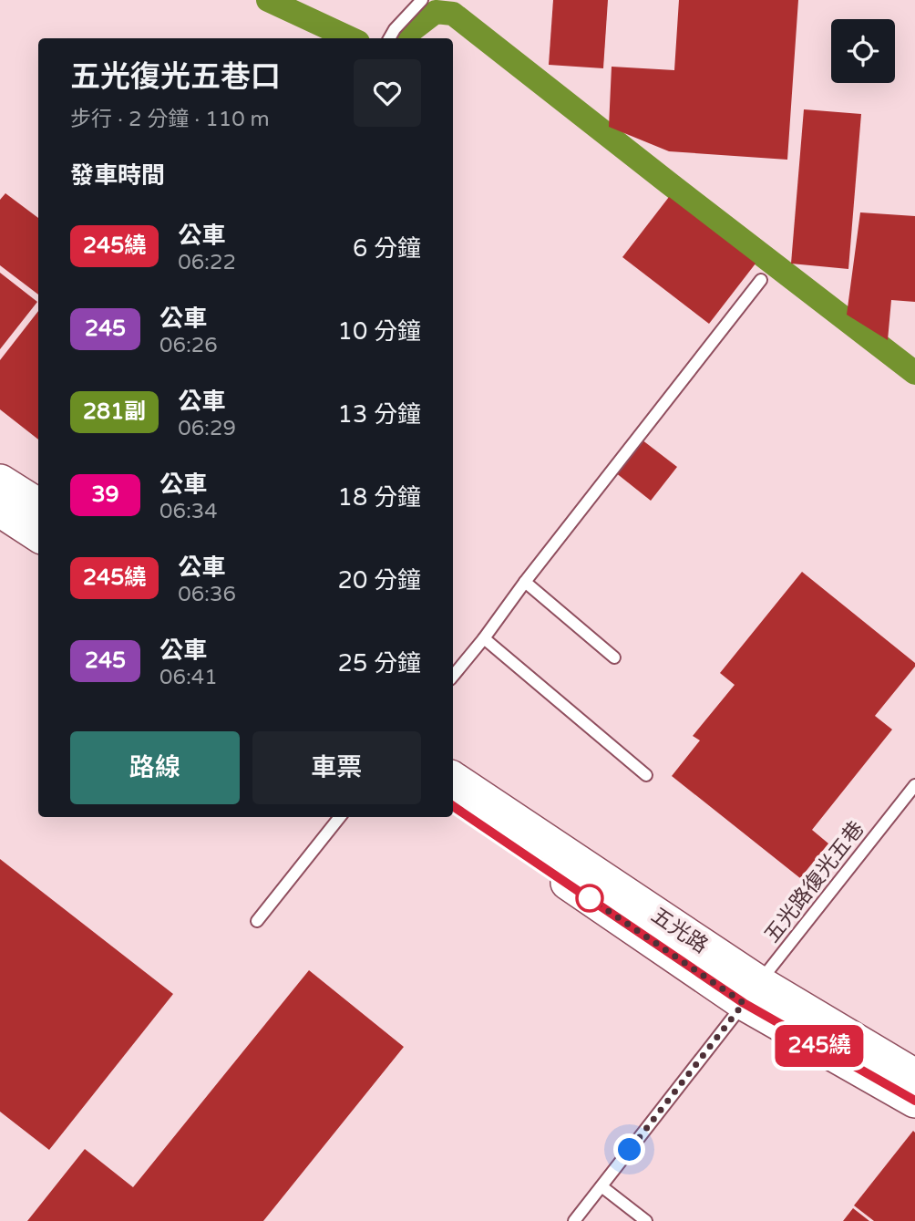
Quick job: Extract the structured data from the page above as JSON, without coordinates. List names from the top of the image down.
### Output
{
  "streets": {
    "main road": ["五光路"],
    "lane": ["五光路復光五巷"]
  },
  "crossings": [
    ["五光路復光五巷", "五光路"]
  ],
  "lines": ["bus line 245繞"],
  "page": {
    "on_map": "245繞",
    "heading": [
      ["五光復光五巷口", "步行 · 2 分鐘 · 110 m"],
      "發車時間"
    ],
    "list": [
      {
        "mark": "245繞",
        "name": "公車",
        "note": "06:22",
        "value": "6 分鐘"
      },
      {
        "mark": "245",
        "name": "公車",
        "note": "06:26",
        "value": "10 分鐘"
      },
      {
        "mark": "281副",
        "name": "公車",
        "note": "06:29",
        "value": "13 分鐘"
      },
      {
        "mark": "39",
        "name": "公車",
        "note": "06:34",
        "value": "18 分鐘"
      },
      {
        "mark": "245繞",
        "name": "公車",
        "note": "06:36",
        "value": "20 分鐘"
      },
      {
        "mark": "245",
        "name": "公車",
        "note": "06:41",
        "value": "25 分鐘"
      }
    ],
    "buttons": ["路線", "車票"]
  }
}
